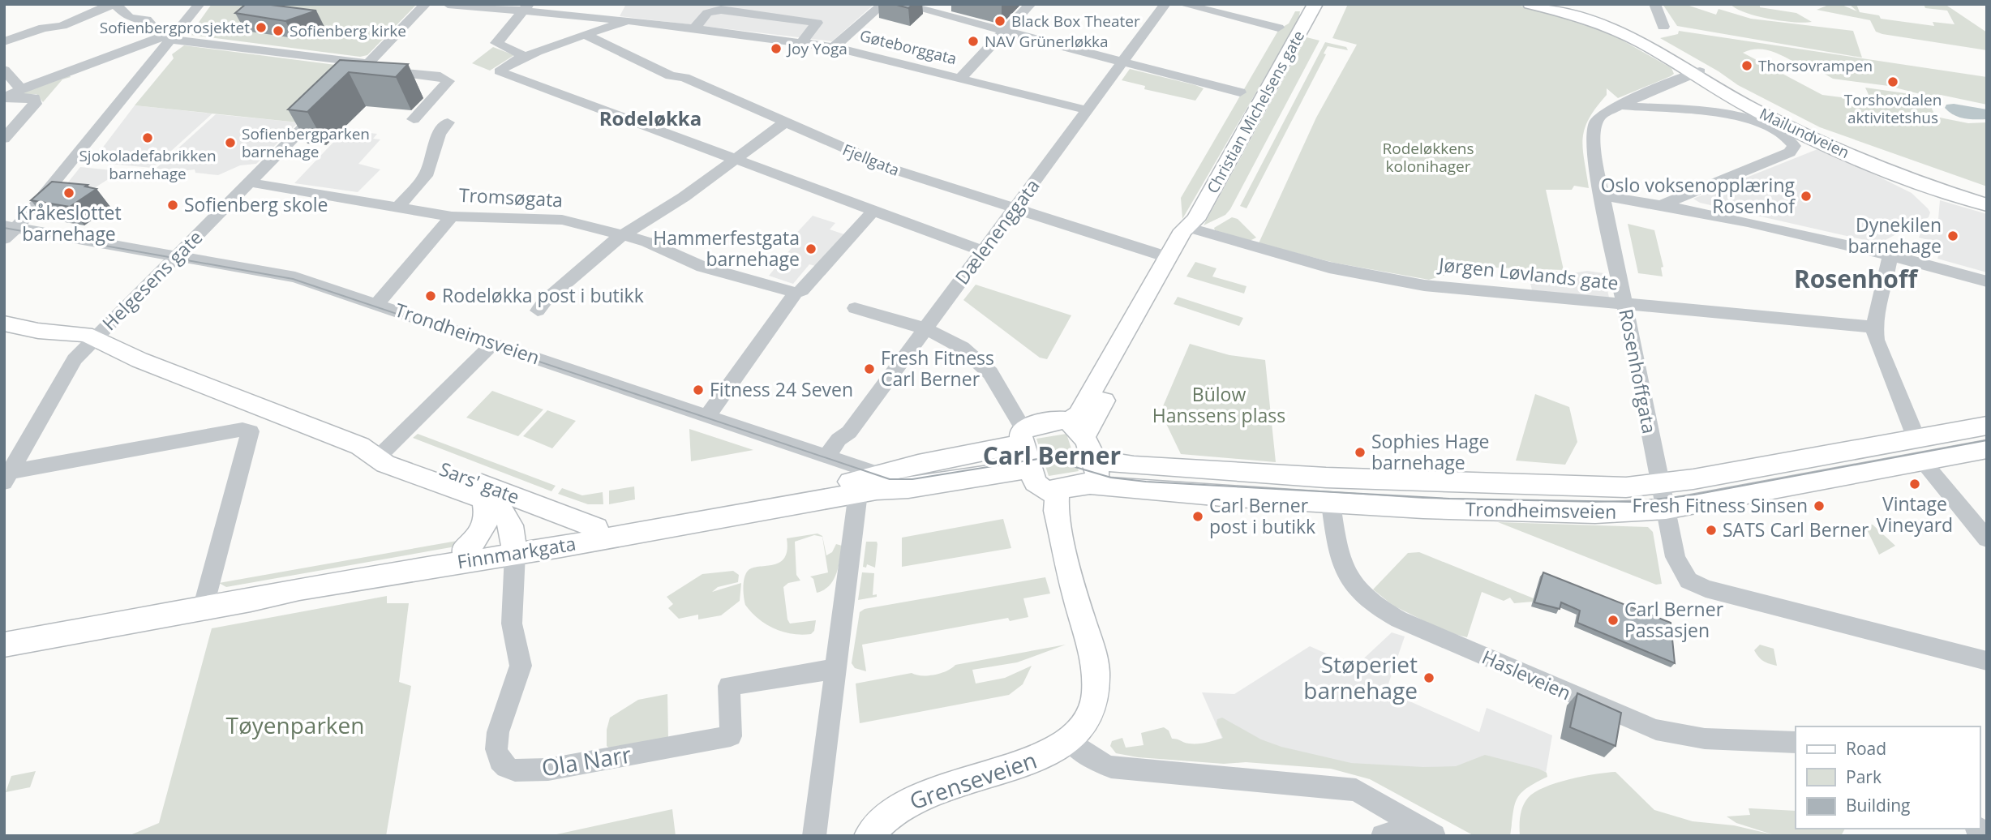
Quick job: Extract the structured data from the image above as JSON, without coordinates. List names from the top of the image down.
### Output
{
  "streets": {
    "main road": [
      "Christian Michelsens gate",
      "Mailundveien",
      "Trondheimsveien",
      "Sars' gate",
      "Finnmarkgata",
      "Grenseveien"
    ],
    "street": [
      "Gøteborggata",
      "Fjellgata",
      "Tromsøgata",
      "Dælenenggata",
      "Jørgen Løvlands gate",
      "Helgesens gate",
      "Rosenhoffgata",
      "Hasleveien",
      "Ola Narr"
    ]
  },
  "crossings": [
    ["Gøteborggata", "Dælenenggata"],
    ["Christian Michelsens gate", "Fjellgata"],
    ["Christian Michelsens gate", "Jørgen Løvlands gate"],
    ["Christian Michelsens gate", "Finnmarkgata"],
    ["Mailundveien", "Rosenhoffgata"],
    ["Fjellgata", "Dælenenggata"],
    ["Tromsøgata", "Helgesens gate"],
    ["Dælenenggata", "Trondheimsveien"],
    ["Jørgen Løvlands gate", "Rosenhoffgata"],
    ["Helgesens gate", "Trondheimsveien"],
    ["Helgesens gate", "Sars' gate"],
    ["Trondheimsveien", "Rosenhoffgata"],
    ["Trondheimsveien", "Finnmarkgata"],
    ["Trondheimsveien", "Hasleveien"],
    ["Sars' gate", "Finnmarkgata"],
    ["Sars' gate", "Ola Narr"],
    ["Finnmarkgata", "Ola Narr"],
    ["Finnmarkgata", "Grenseveien"]
  ],
  "districts": ["Rodeløkka", "Rosenhoff", "Carl Berner"],
  "parks": ["Rodeløkkens kolonihager", "Bülow Hanssens plass", "Tøyenparken"],
  "places": [
    "Black Box Theater",
    "Sofienbergprosjektet",
    "Sofienberg kirke",
    "NAV Grünerløkka",
    "Joy Yoga",
    "Thorsovrampen",
    "Torshovdalen aktivitetshus",
    "Sjokoladefabrikken barnehage",
    "Sofienbergparken barnehage",
    "Kråkeslottet barnehage",
    "Oslo voksenopplæring Rosenhof",
    "Sofienberg skole",
    "Dynekilen barnehage",
    "Hammerfestgata barnehage",
    "Rodeløkka post i butikk",
    "Fresh Fitness Carl Berner",
    "Fitness 24 Seven",
    "Sophies Hage barnehage",
    "Vintage Vineyard",
    "Fresh Fitness Sinsen",
    "Carl Berner post i butikk",
    "SATS Carl Berner",
    "Carl Berner Passasjen",
    "Støperiet barnehage"
  ],
  "legend": ["Road", "Park", "Building"]
}
